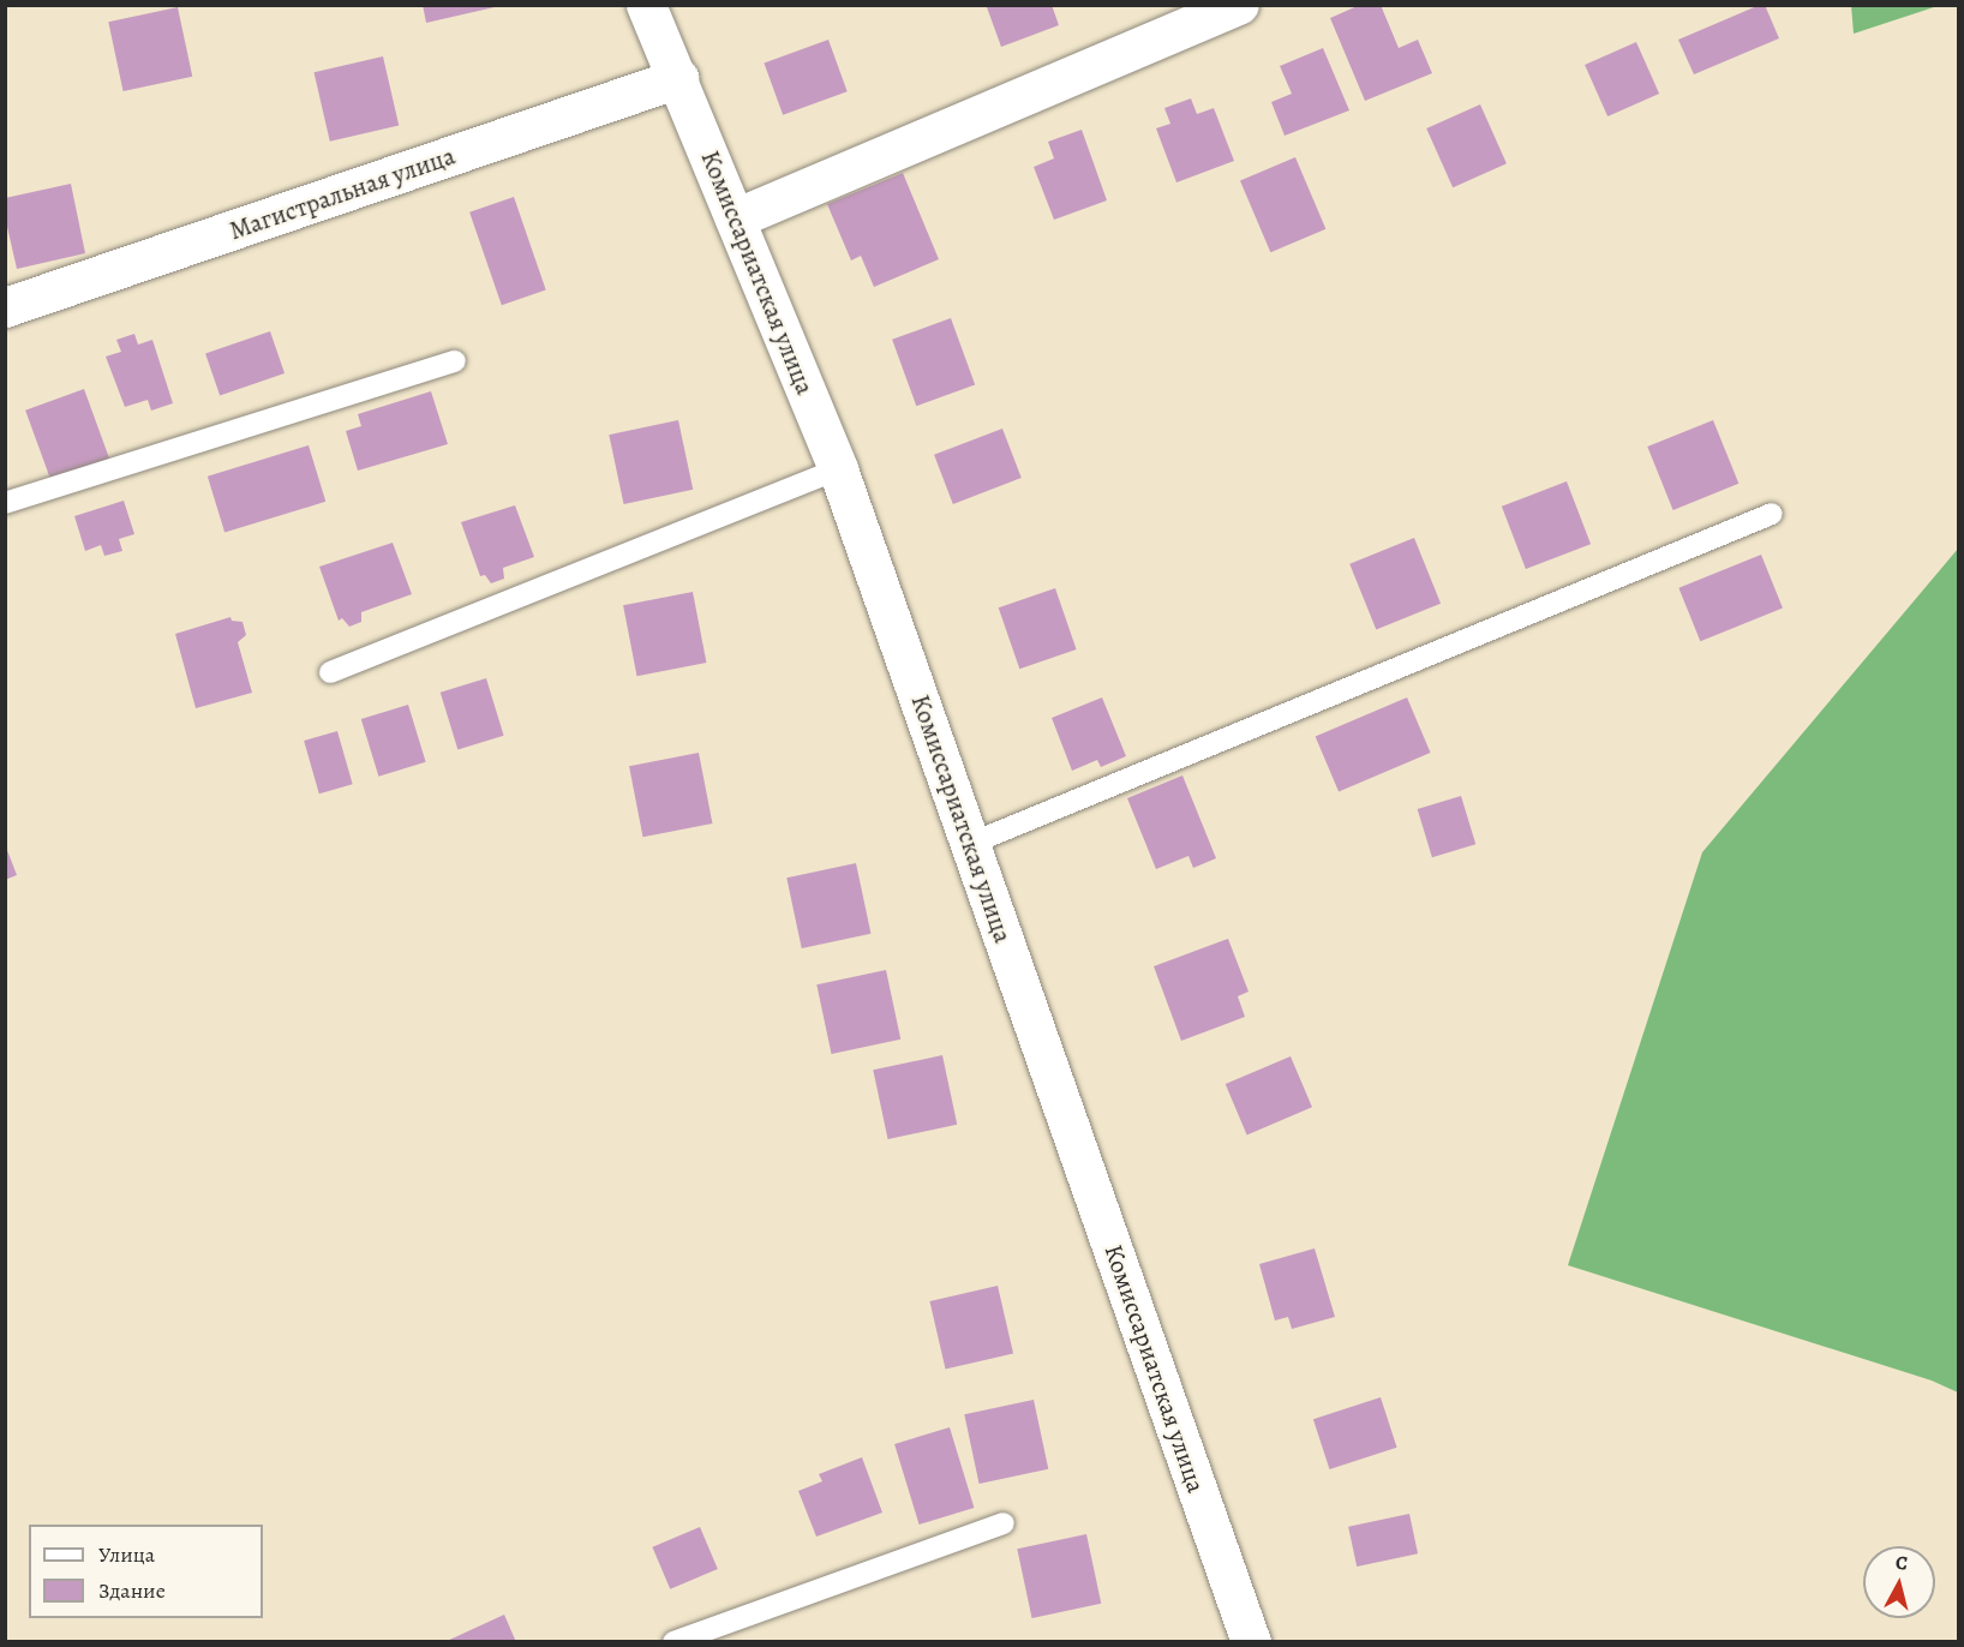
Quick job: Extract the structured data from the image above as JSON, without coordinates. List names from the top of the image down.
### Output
{
  "streets": {
    "street": ["Магистральная улица", "Комиссариатская улица"]
  },
  "crossings": [
    ["Магистральная улица", "Комиссариатская улица"]
  ],
  "legend": ["Улица", "Здание"],
  "north": "top"
}
